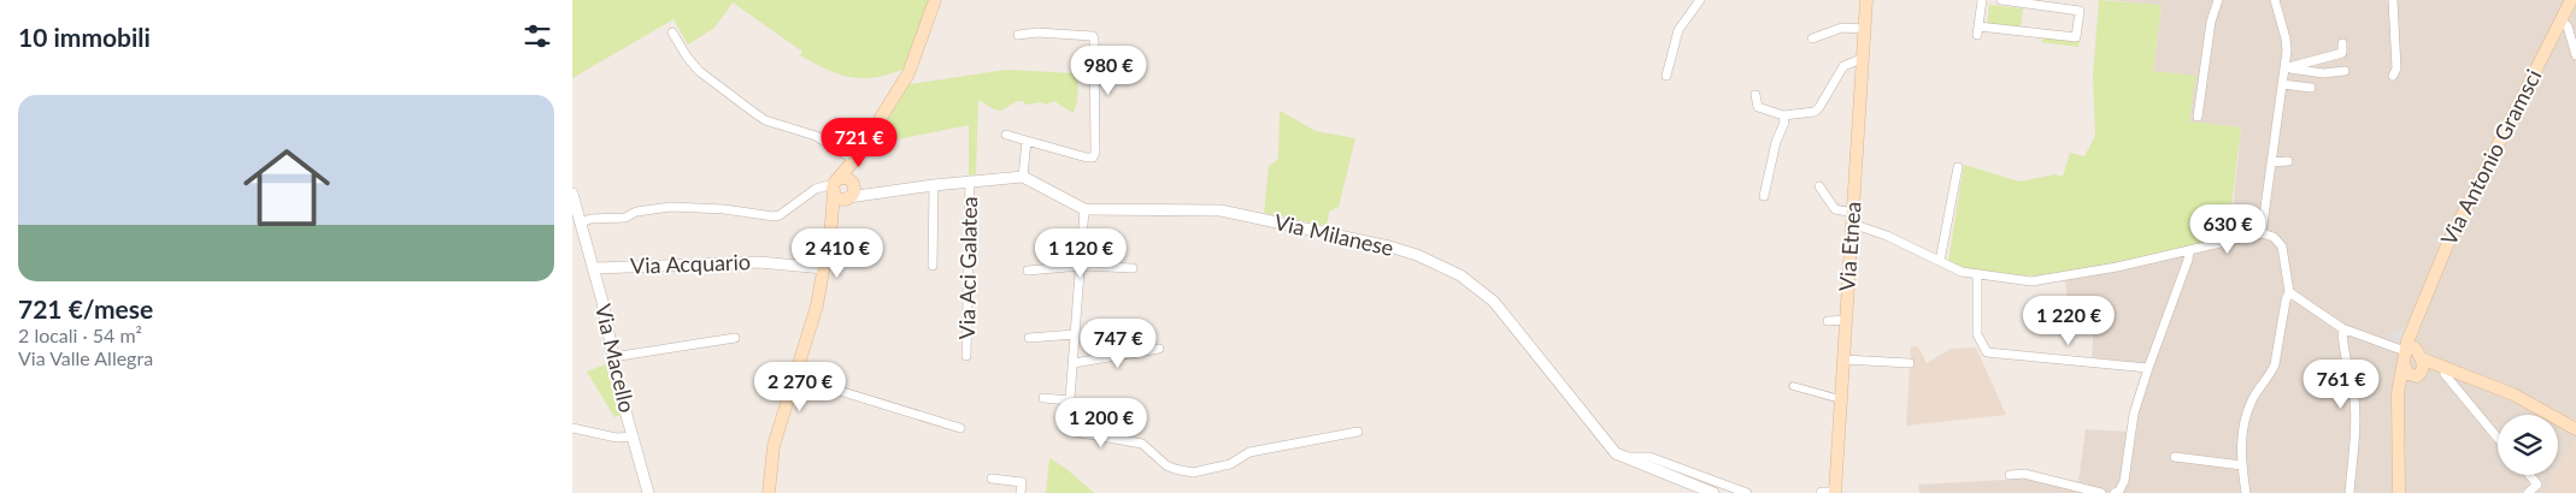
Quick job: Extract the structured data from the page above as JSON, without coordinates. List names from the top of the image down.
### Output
{
  "streets": {
    "main road": ["Via Antonio Gramsci", "Via Etnea"],
    "street": [
      "Via Milanese",
      "Via Acquario",
      "Via Aci Galatea",
      "Via Macello"
    ]
  },
  "crossings": [
    ["Via Acquario", "Via Macello"]
  ],
  "page": {
    "heading": "10 immobili",
    "price": [
      "980 €",
      "721 €",
      "630 €",
      "2 410 €",
      "1 120 €",
      "1 220 €",
      "747 €",
      "761 €",
      "2 270 €",
      "1 200 €"
    ],
    "list": [
      {
        "name": "721 €/mese",
        "note": "2 locali · 54 m² · Via Valle Allegra"
      }
    ]
  }
}
